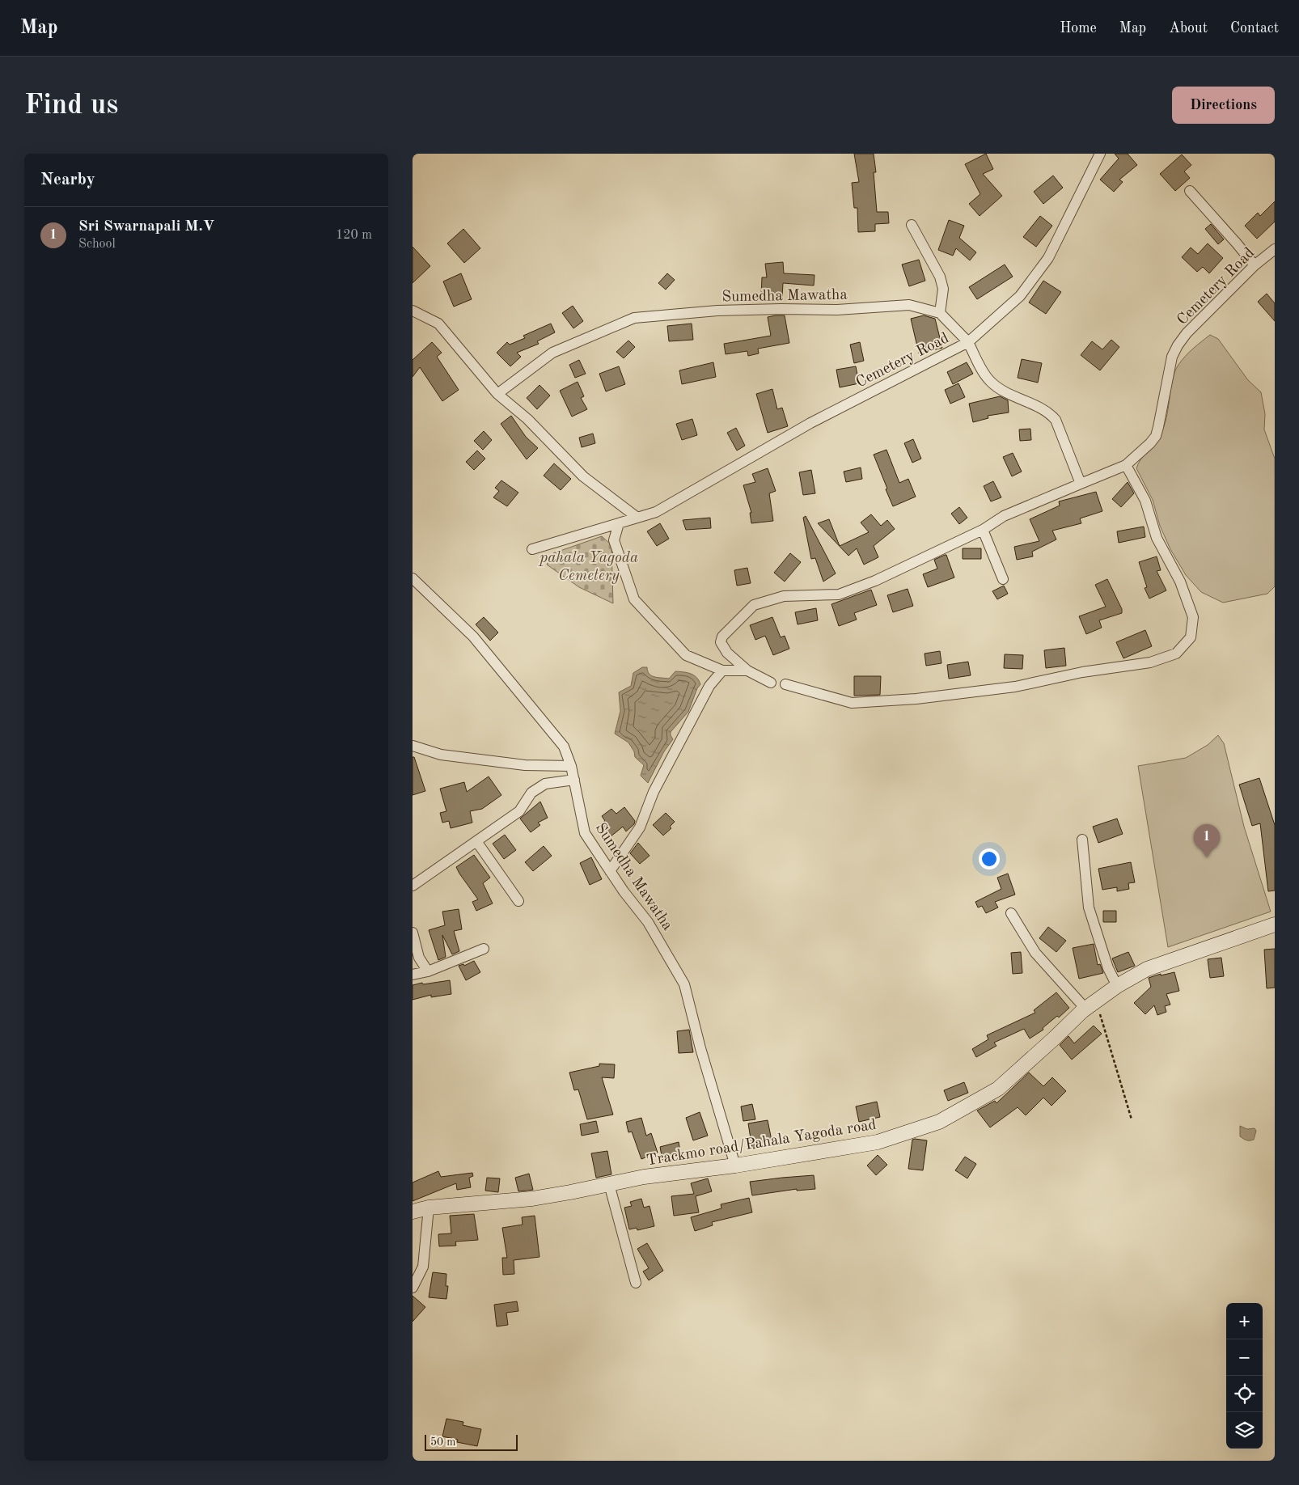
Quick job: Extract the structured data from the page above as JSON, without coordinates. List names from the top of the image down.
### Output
{
  "streets": {
    "street": ["Cemetery Road", "Sumedha Mawatha", "Trackmo road/Pahala Yagoda road"]
  },
  "crossings": [
    ["Cemetery Road", "Sumedha Mawatha"],
    ["Sumedha Mawatha", "Trackmo road/Pahala Yagoda road"]
  ],
  "parks": ["pahala Yagoda Cemetery"],
  "scale_bar": "50 m",
  "page": {
    "header": "Map",
    "nav": [
      "Home",
      "Map",
      "About",
      "Contact"
    ],
    "buttons": "Directions",
    "title": "Find us",
    "heading": "Nearby",
    "list": [
      {
        "mark": "1",
        "name": "Sri Swarnapali M.V",
        "note": "School",
        "value": "120 m"
      }
    ],
    "pins": "1",
    "map_buttons": ["+", "−"],
    "scale": "50 m"
  }
}
